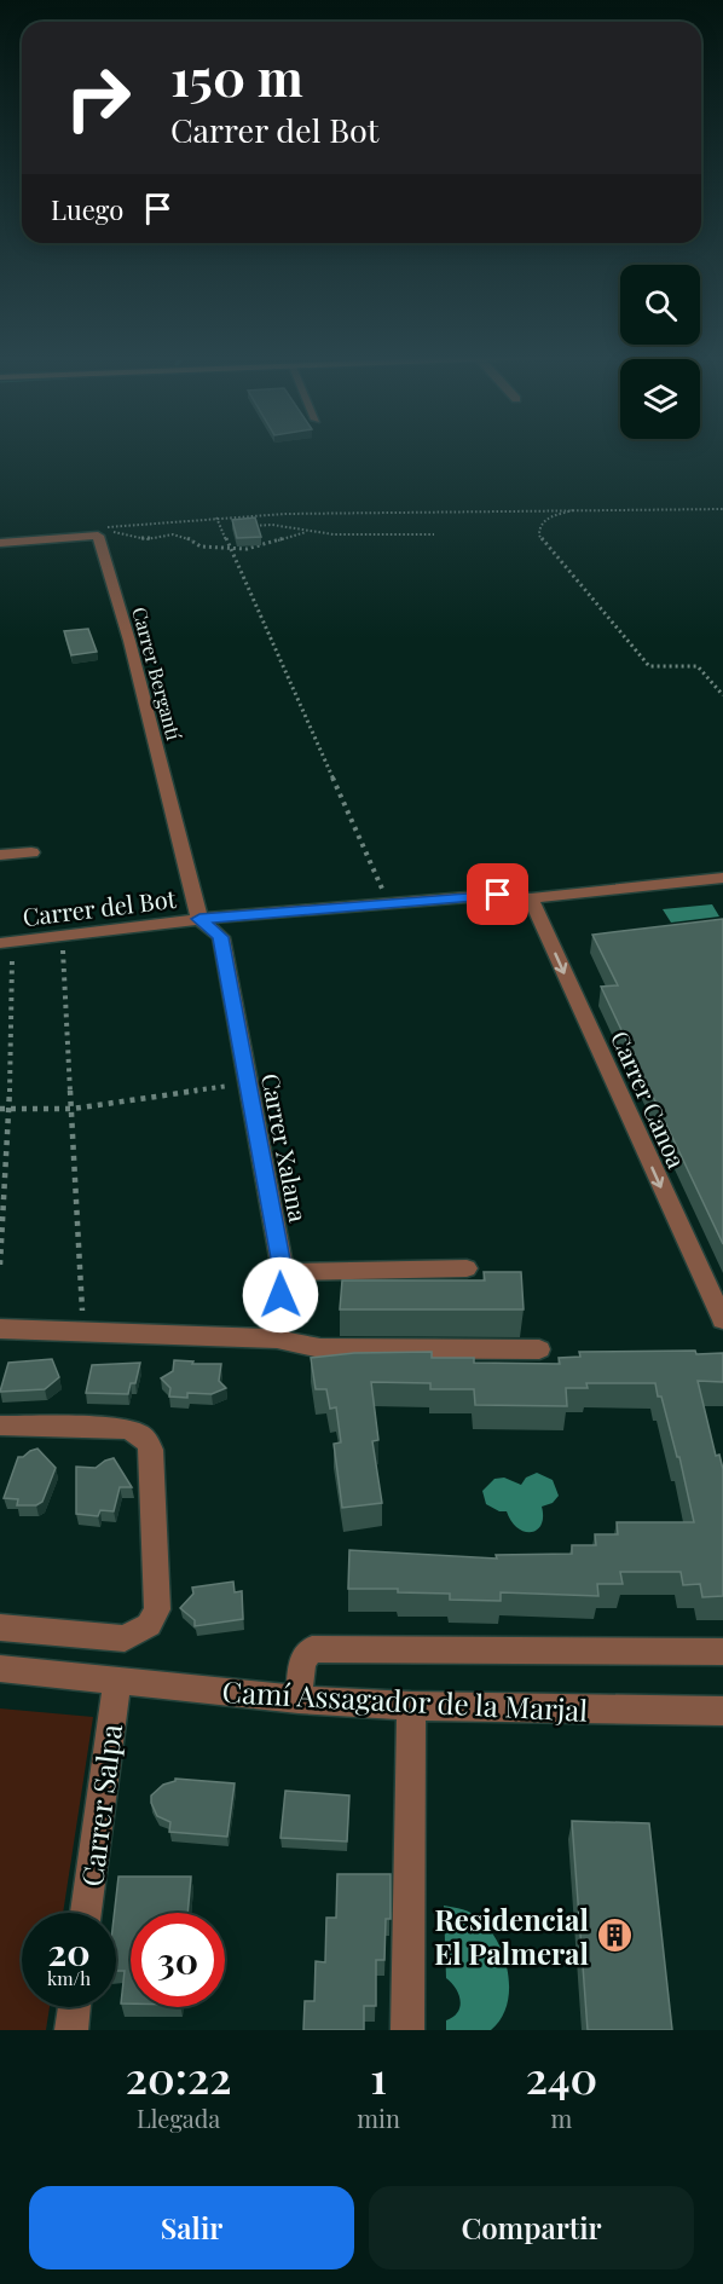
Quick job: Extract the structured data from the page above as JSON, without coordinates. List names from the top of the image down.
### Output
{
  "streets": {
    "street": [
      "Carrer Bergantí",
      "Carrer del Bot",
      "Carrer Canoa",
      "Carrer Xalana",
      "Camí Assagador de la Marjal",
      "Carrer Salpa"
    ]
  },
  "crossings": [
    ["Carrer Bergantí", "Carrer del Bot"],
    ["Carrer Bergantí", "Carrer Xalana"],
    ["Carrer del Bot", "Carrer Canoa"],
    ["Carrer del Bot", "Carrer Xalana"],
    ["Camí Assagador de la Marjal", "Carrer Salpa"]
  ],
  "one_way": ["Carrer Canoa"],
  "places": {
    "building": ["Residencial El Palmeral"]
  },
  "page": {
    "turn": ["150 m", "Carrer del Bot"],
    "then": "Luego",
    "speed": "20 km/h",
    "limit": "30",
    "eta": [
      "20:22",
      "Llegada",
      "1",
      "min",
      "240",
      "m"
    ],
    "buttons": ["Salir", "Compartir"]
  }
}
